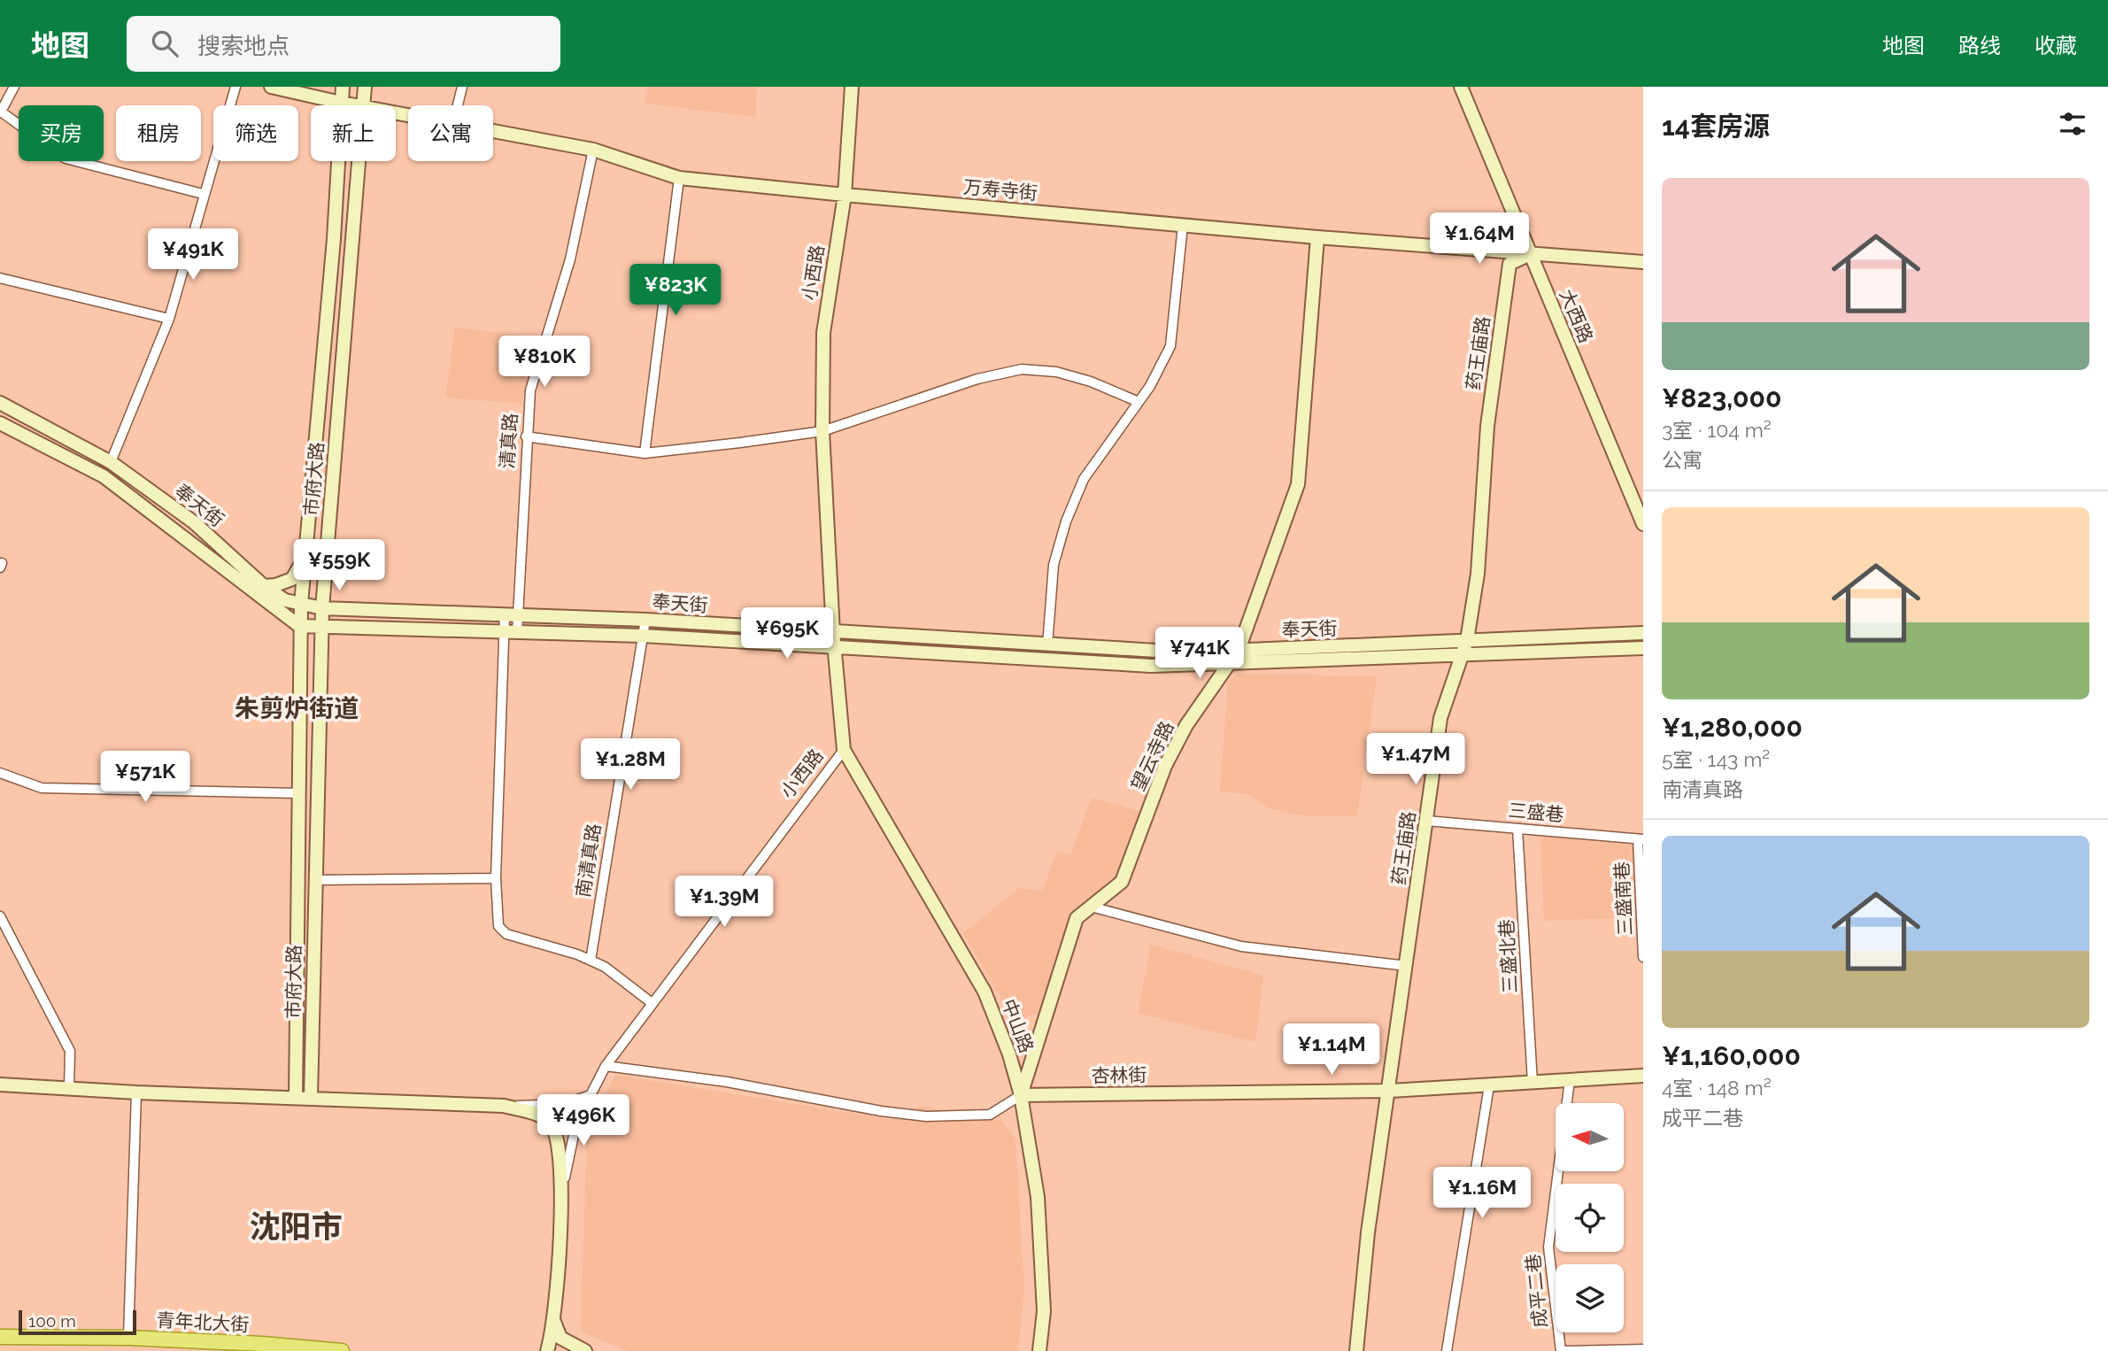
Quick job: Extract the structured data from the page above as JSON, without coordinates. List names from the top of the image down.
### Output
{
  "streets": {
    "main road": [
      "万寿寺街",
      "小西路",
      "大西路",
      "药王庙路",
      "市府大路",
      "奉天街",
      "望云寺路",
      "中山路",
      "杏林街",
      "青年北大街"
    ],
    "street": [
      "清真路",
      "三盛巷",
      "南清真路",
      "三盛南巷",
      "三盛北巷",
      "成平二巷"
    ]
  },
  "crossings": [
    ["万寿寺街", "小西路"],
    ["万寿寺街", "大西路"],
    ["万寿寺街", "药王庙路"],
    ["万寿寺街", "清真路"],
    ["万寿寺街", "市府大路"],
    ["万寿寺街", "望云寺路"],
    ["小西路", "清真路"],
    ["小西路", "奉天街"],
    ["小西路", "中山路"],
    ["大西路", "药王庙路"],
    ["药王庙路", "奉天街"],
    ["药王庙路", "三盛巷"],
    ["药王庙路", "杏林街"],
    ["清真路", "奉天街"],
    ["清真路", "南清真路"],
    ["市府大路", "奉天街"],
    ["奉天街", "望云寺路"],
    ["奉天街", "南清真路"],
    ["望云寺路", "中山路"],
    ["望云寺路", "杏林街"],
    ["三盛巷", "三盛南巷"],
    ["三盛巷", "三盛北巷"],
    ["三盛北巷", "杏林街"],
    ["中山路", "杏林街"],
    ["杏林街", "成平二巷"]
  ],
  "districts": ["朱剪炉街道", "沈阳市"],
  "scale_bar": "100 m",
  "north": "left",
  "page": {
    "header": "地图",
    "search": "搜索地点",
    "nav": ["地图", "路线", "收藏"],
    "heading": "14套房源",
    "chip": [
      "买房",
      "租房",
      "筛选",
      "新上",
      "公寓"
    ],
    "list": [
      {
        "name": "¥823,000",
        "note": "3室 · 104 m² · 公寓"
      },
      {
        "name": "¥1,280,000",
        "note": "5室 · 143 m² · 南清真路"
      },
      {
        "name": "¥1,160,000",
        "note": "4室 · 148 m² · 成平二巷"
      }
    ],
    "price": [
      "¥1.64M",
      "¥491K",
      "¥823K",
      "¥810K",
      "¥559K",
      "¥695K",
      "¥741K",
      "¥1.47M",
      "¥1.28M",
      "¥571K",
      "¥1.39M",
      "¥1.14M",
      "¥496K",
      "¥1.16M"
    ],
    "scale": "100 m"
  }
}
